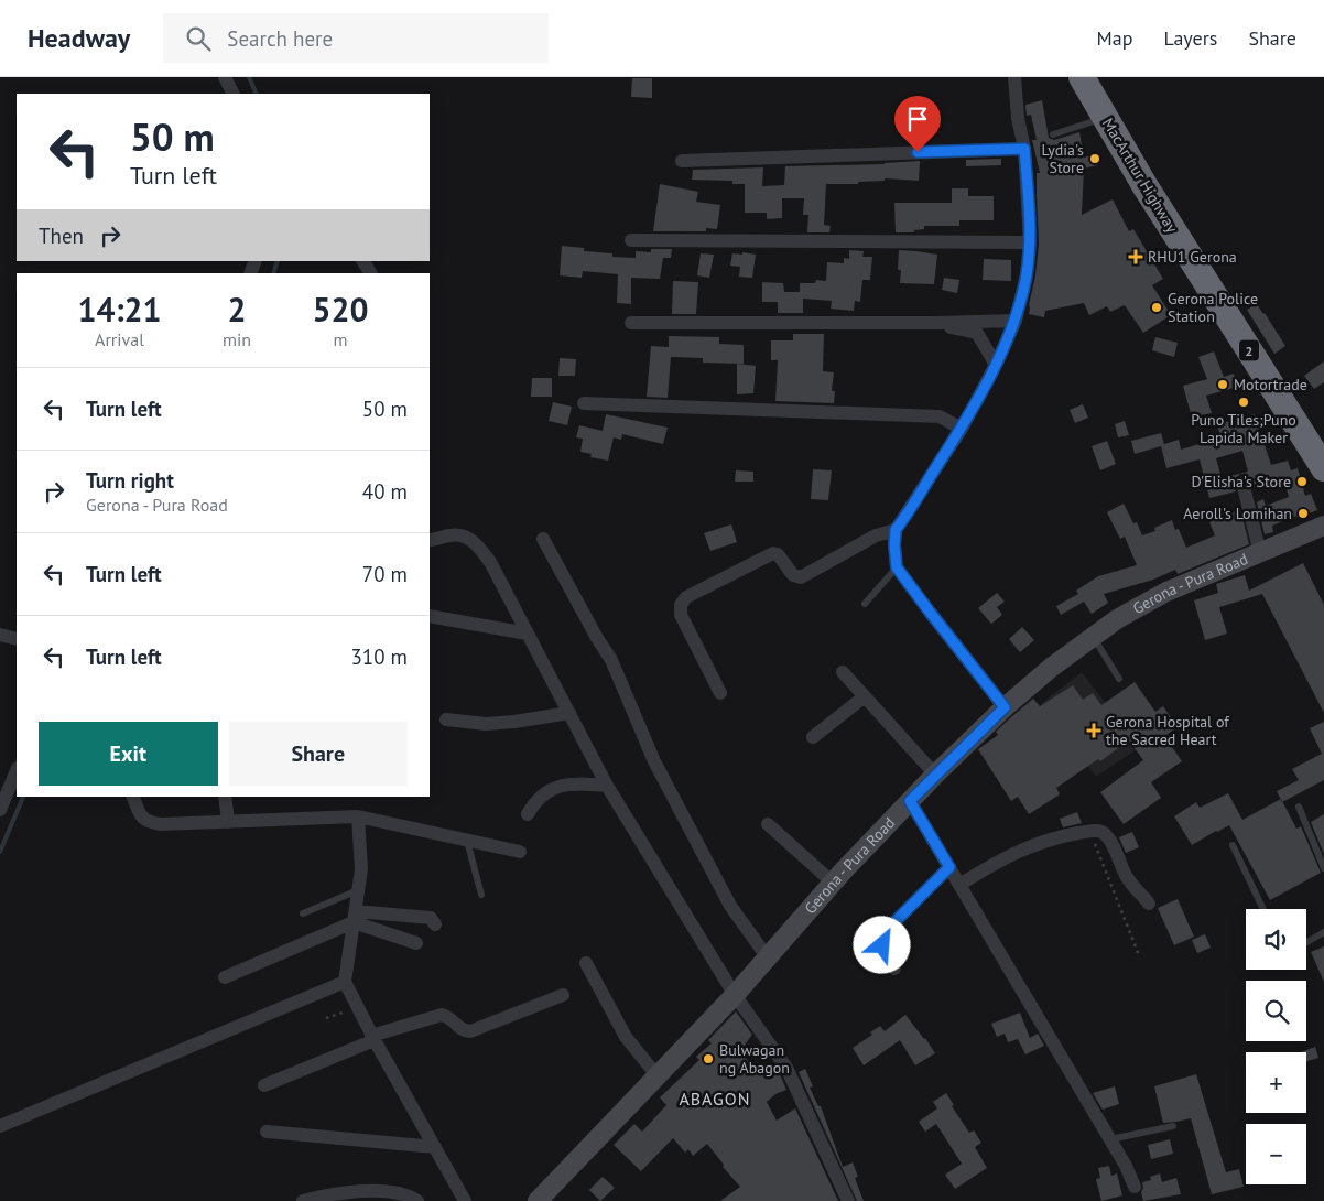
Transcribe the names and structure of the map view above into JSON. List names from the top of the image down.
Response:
{
  "streets": {
    "highway": ["MacArthur Highway", "2"],
    "main road": ["Gerona - Pura Road"]
  },
  "districts": ["ABAGON"],
  "places": {
    "other": [
      "Lydia's Store",
      "Gerona Police Station",
      "Motortrade",
      "Puno Tiles;Puno Lapida Maker",
      "D'Elisha's Store",
      "Aeroll's Lomihan",
      "Bulwagan ng Abagon"
    ],
    "health": ["RHU1 Gerona", "Gerona Hospital of the Sacred Heart"]
  },
  "page": {
    "header": "Headway",
    "search": "Search here",
    "nav": ["Map", "Layers", "Share"],
    "turn": ["50 m", "Turn left"],
    "then": "Then",
    "eta": [
      "14:21",
      "Arrival",
      "2",
      "min",
      "520",
      "m"
    ],
    "list": [
      {
        "name": "Turn left",
        "value": "50 m"
      },
      {
        "name": "Turn right",
        "note": "Gerona - Pura Road",
        "value": "40 m"
      },
      {
        "name": "Turn left",
        "value": "70 m"
      },
      {
        "name": "Turn left",
        "value": "310 m"
      }
    ],
    "buttons": ["Exit", "Share"],
    "map_buttons": ["+", "−"]
  }
}
